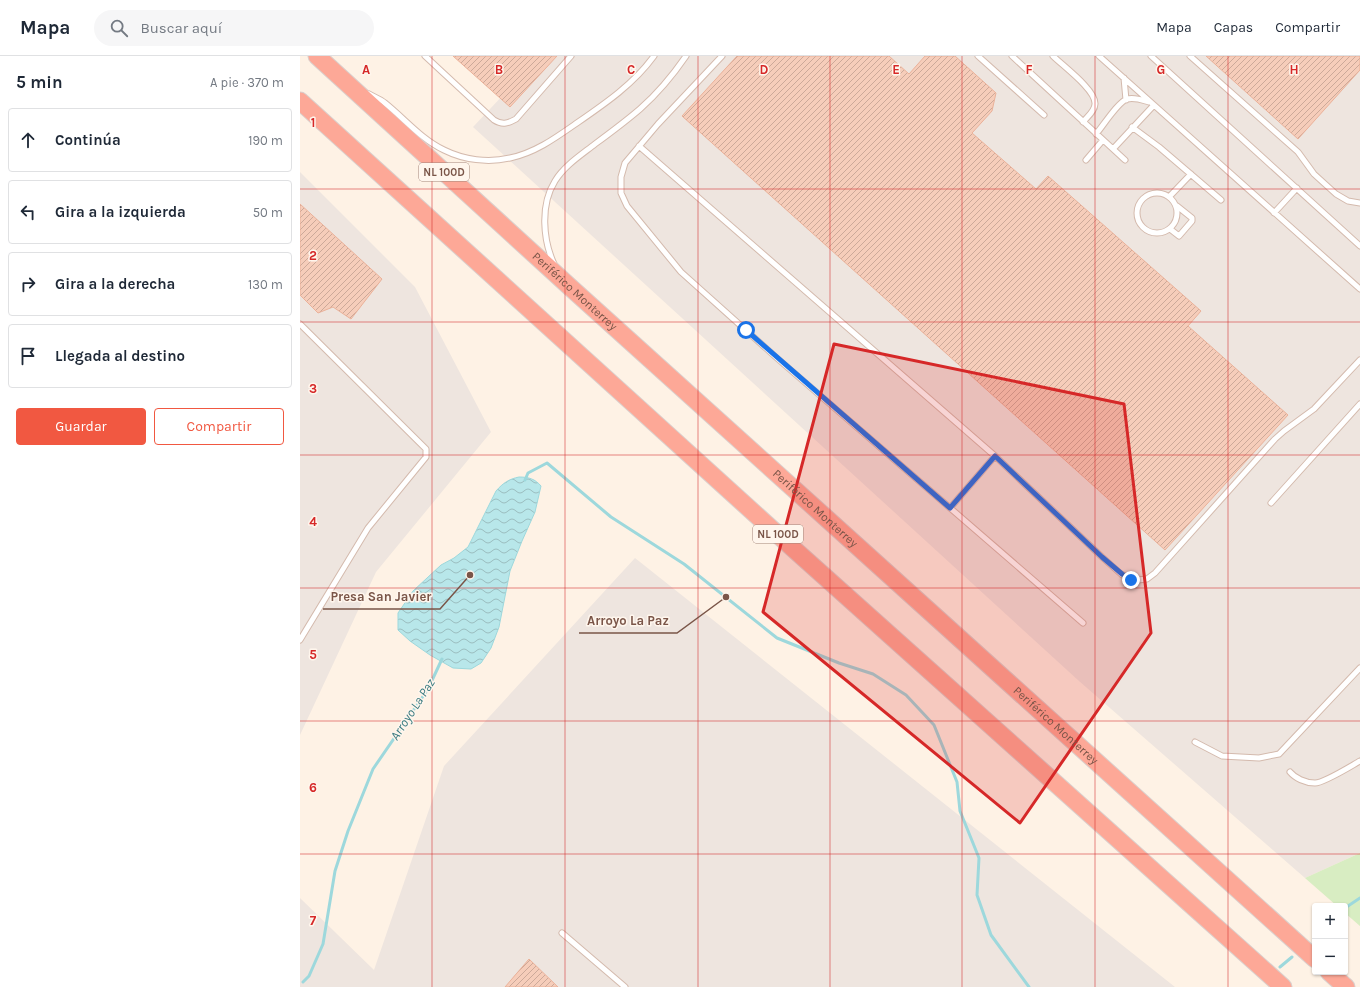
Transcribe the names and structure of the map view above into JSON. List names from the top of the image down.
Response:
{
  "streets": {
    "highway": ["NL 100D", "Periférico Monterrey"]
  },
  "water": ["Arroyo La Paz"],
  "places": ["Presa San Javier", "Arroyo La Paz"],
  "page": {
    "header": "Mapa",
    "search": "Buscar aquí",
    "nav": ["Mapa", "Capas", "Compartir"],
    "heading": ["5 min", "A pie · 370 m"],
    "list": [
      ["Continúa", "190 m"],
      ["Gira a la izquierda", "50 m"],
      ["Gira a la derecha", "130 m"],
      "Llegada al destino"
    ],
    "buttons": ["Guardar", "Compartir"],
    "map_buttons": ["+", "−"]
  },
  "grid": {
    "columns": [
      "A",
      "B",
      "C",
      "D",
      "E",
      "F",
      "G",
      "H"
    ],
    "rows": [
      "1",
      "2",
      "3",
      "4",
      "5",
      "6",
      "7"
    ]
  }
}
